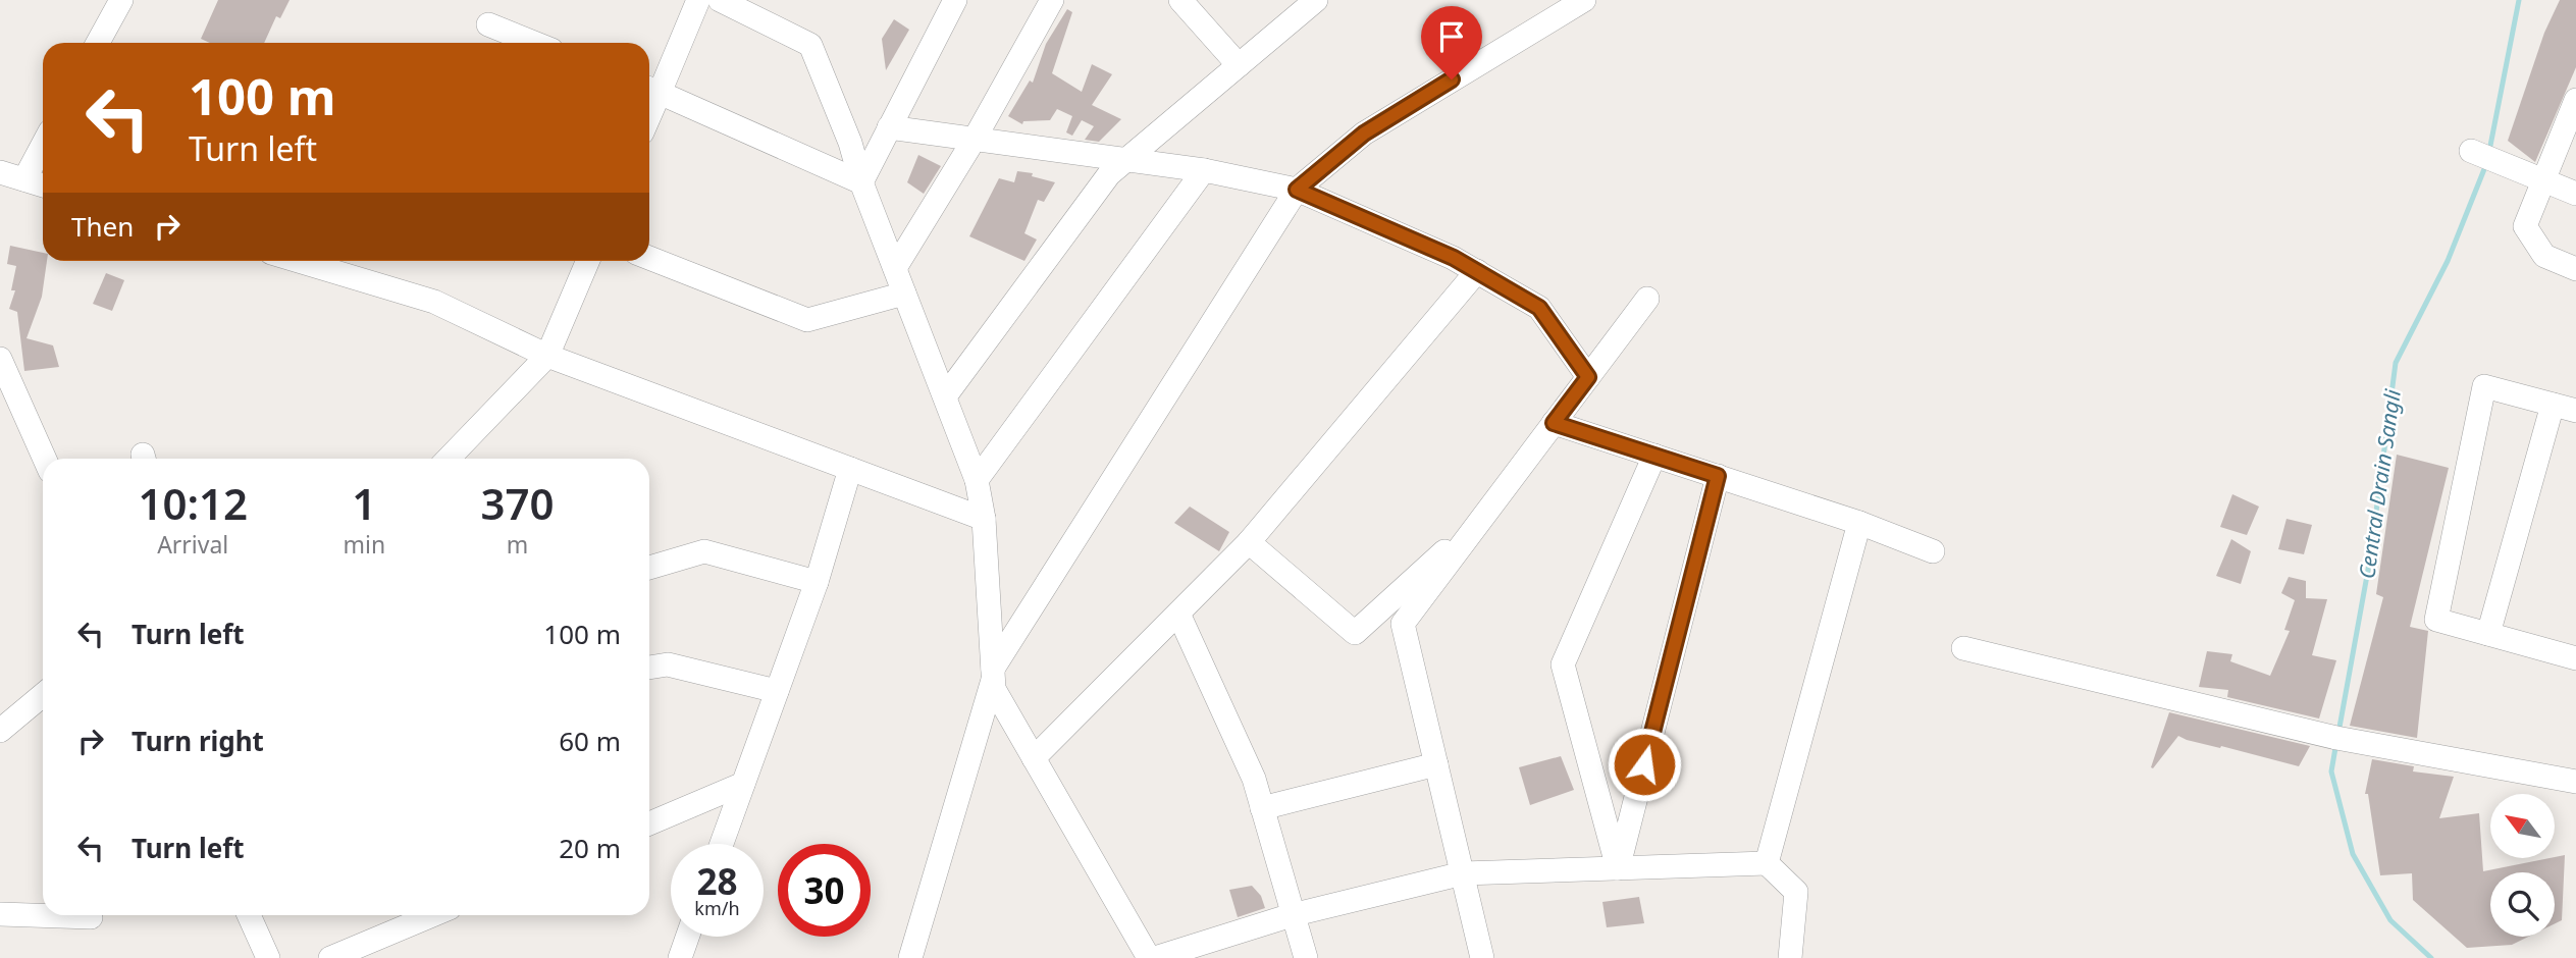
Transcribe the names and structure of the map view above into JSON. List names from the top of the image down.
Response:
{
  "water": ["Central Drain Sangli"],
  "north": "top left",
  "page": {
    "turn": ["100 m", "Turn left"],
    "then": "Then",
    "eta": [
      "10:12",
      "Arrival",
      "1",
      "min",
      "370",
      "m"
    ],
    "list": [
      {
        "name": "Turn left",
        "value": "100 m"
      },
      {
        "name": "Turn right",
        "value": "60 m"
      },
      {
        "name": "Turn left",
        "value": "20 m"
      }
    ],
    "speed": "28 km/h",
    "limit": "30"
  }
}
